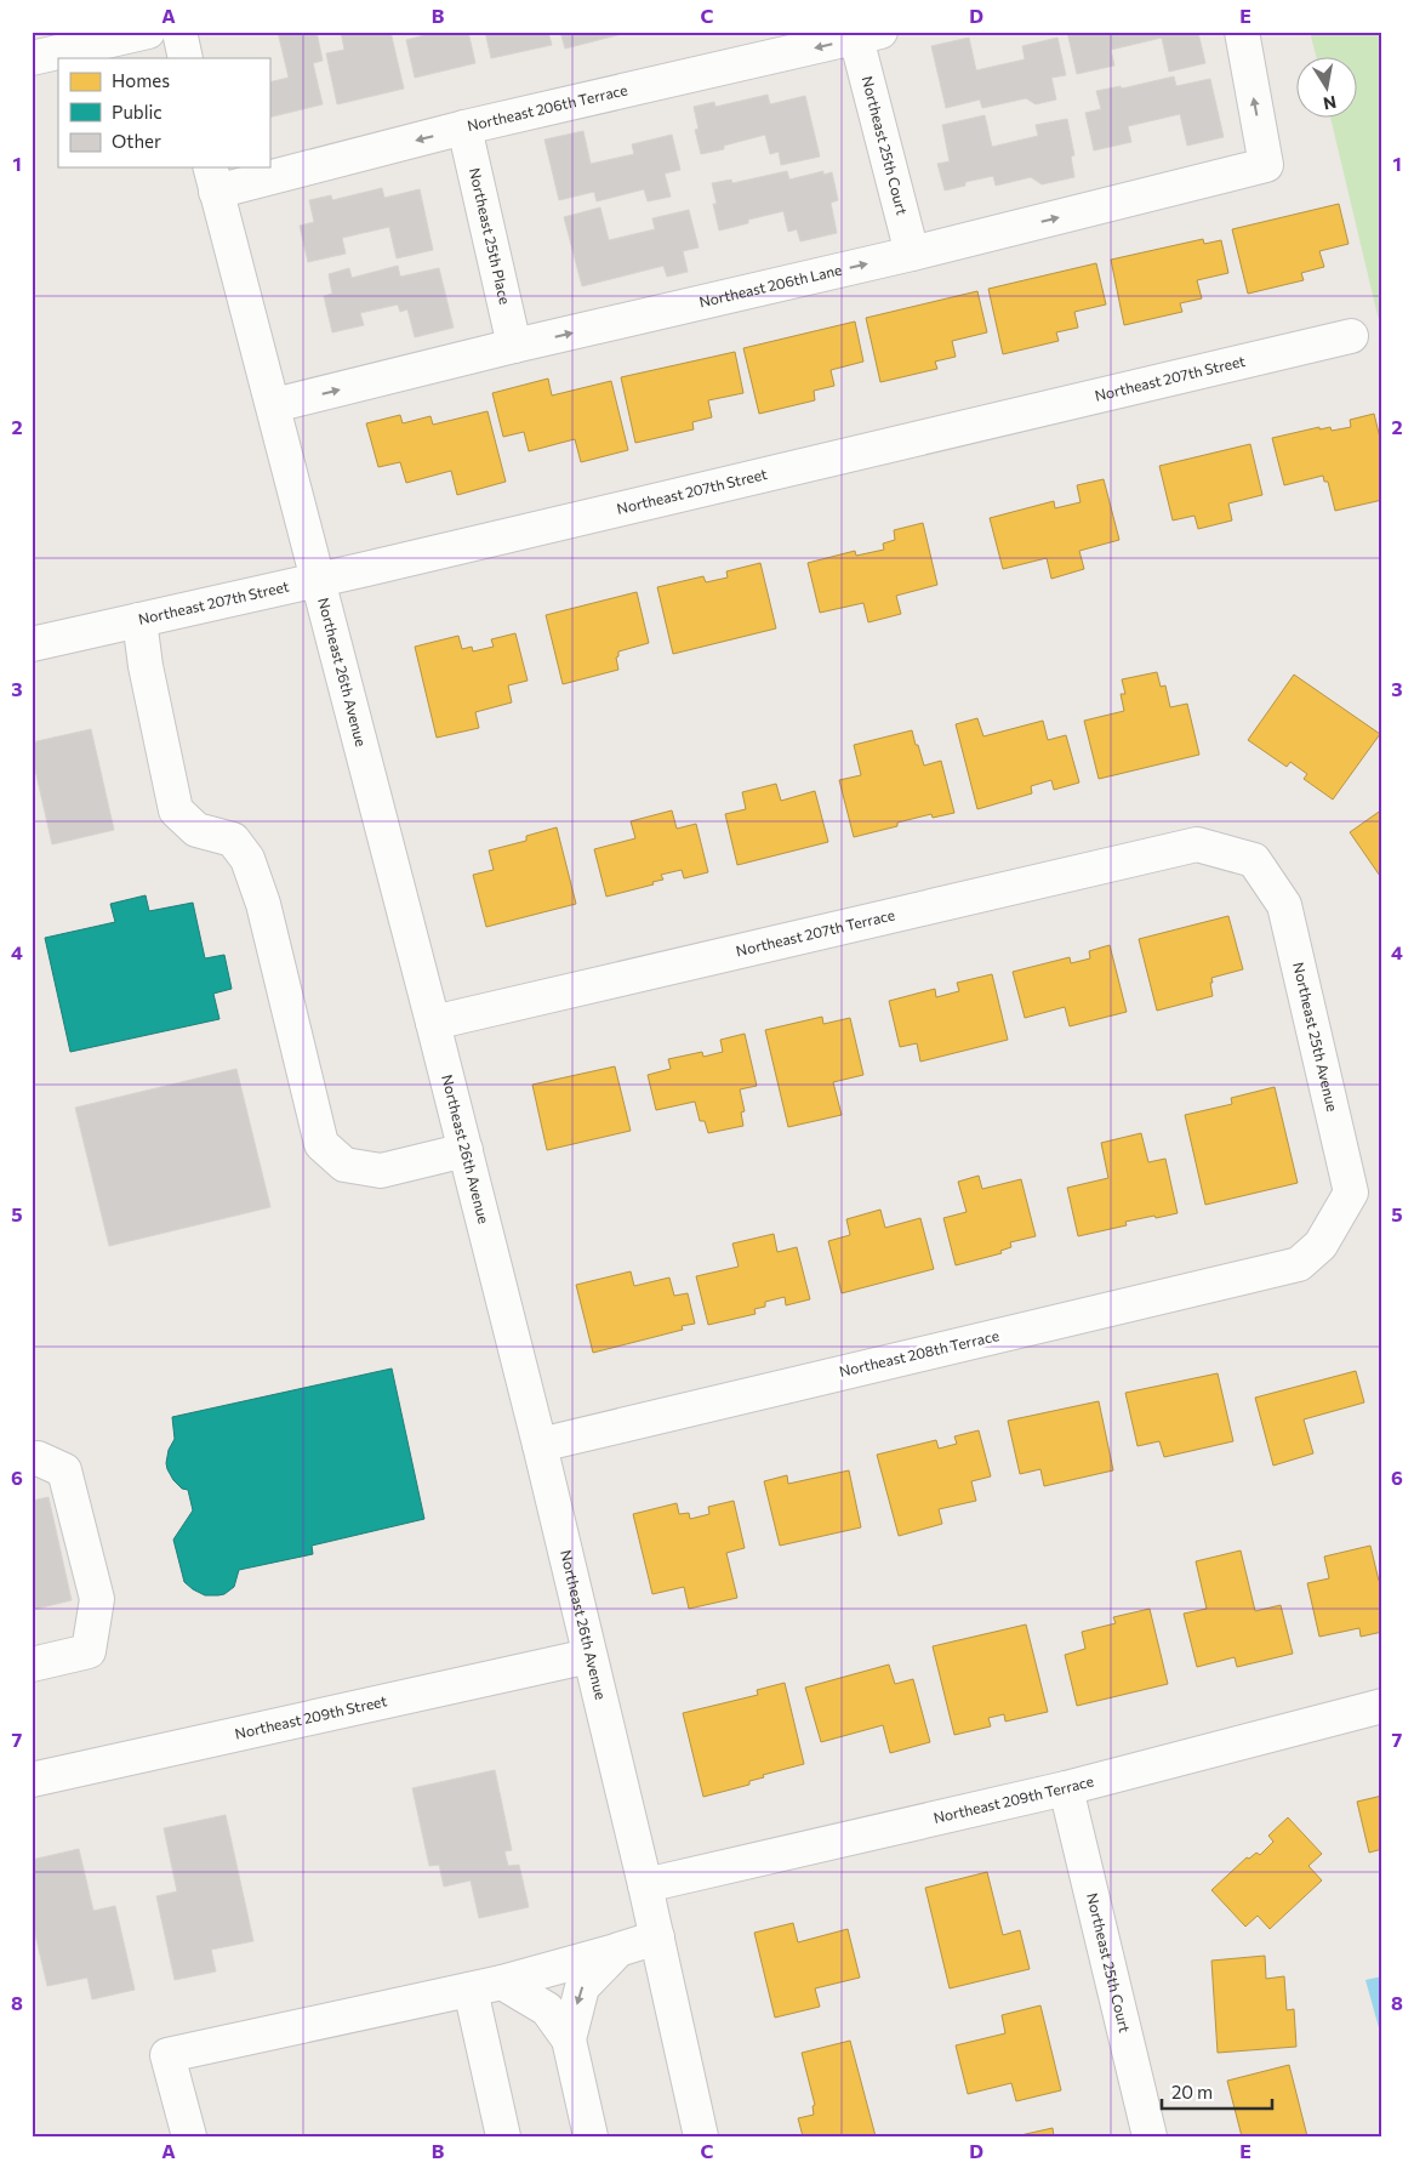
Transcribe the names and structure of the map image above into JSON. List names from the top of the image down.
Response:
{
  "streets": {
    "street": [
      "Northeast 206th Terrace",
      "Northeast 25th Court",
      "Northeast 25th Place",
      "Northeast 206th Lane",
      "Northeast 207th Street",
      "Northeast 26th Avenue",
      "Northeast 207th Terrace",
      "Northeast 25th Avenue",
      "Northeast 208th Terrace",
      "Northeast 209th Street",
      "Northeast 209th Terrace"
    ]
  },
  "crossings": [
    ["Northeast 206th Terrace", "Northeast 25th Court"],
    ["Northeast 206th Terrace", "Northeast 25th Place"],
    ["Northeast 206th Terrace", "Northeast 26th Avenue"],
    ["Northeast 25th Court", "Northeast 206th Lane"],
    ["Northeast 25th Court", "Northeast 209th Terrace"],
    ["Northeast 25th Place", "Northeast 206th Lane"],
    ["Northeast 206th Lane", "Northeast 26th Avenue"],
    ["Northeast 207th Street", "Northeast 26th Avenue"],
    ["Northeast 26th Avenue", "Northeast 207th Terrace"],
    ["Northeast 26th Avenue", "Northeast 208th Terrace"],
    ["Northeast 26th Avenue", "Northeast 209th Street"],
    ["Northeast 26th Avenue", "Northeast 209th Terrace"],
    ["Northeast 207th Terrace", "Northeast 25th Avenue"],
    ["Northeast 25th Avenue", "Northeast 208th Terrace"]
  ],
  "one_way": ["Northeast 206th Terrace", "Northeast 206th Lane"],
  "legend": ["Homes", "Public", "Other"],
  "scale_bar": "20 m",
  "north": "bottom",
  "grid": {
    "columns": [
      "A",
      "B",
      "C",
      "D",
      "E"
    ],
    "rows": [
      "1",
      "2",
      "3",
      "4",
      "5",
      "6",
      "7",
      "8"
    ]
  }
}
